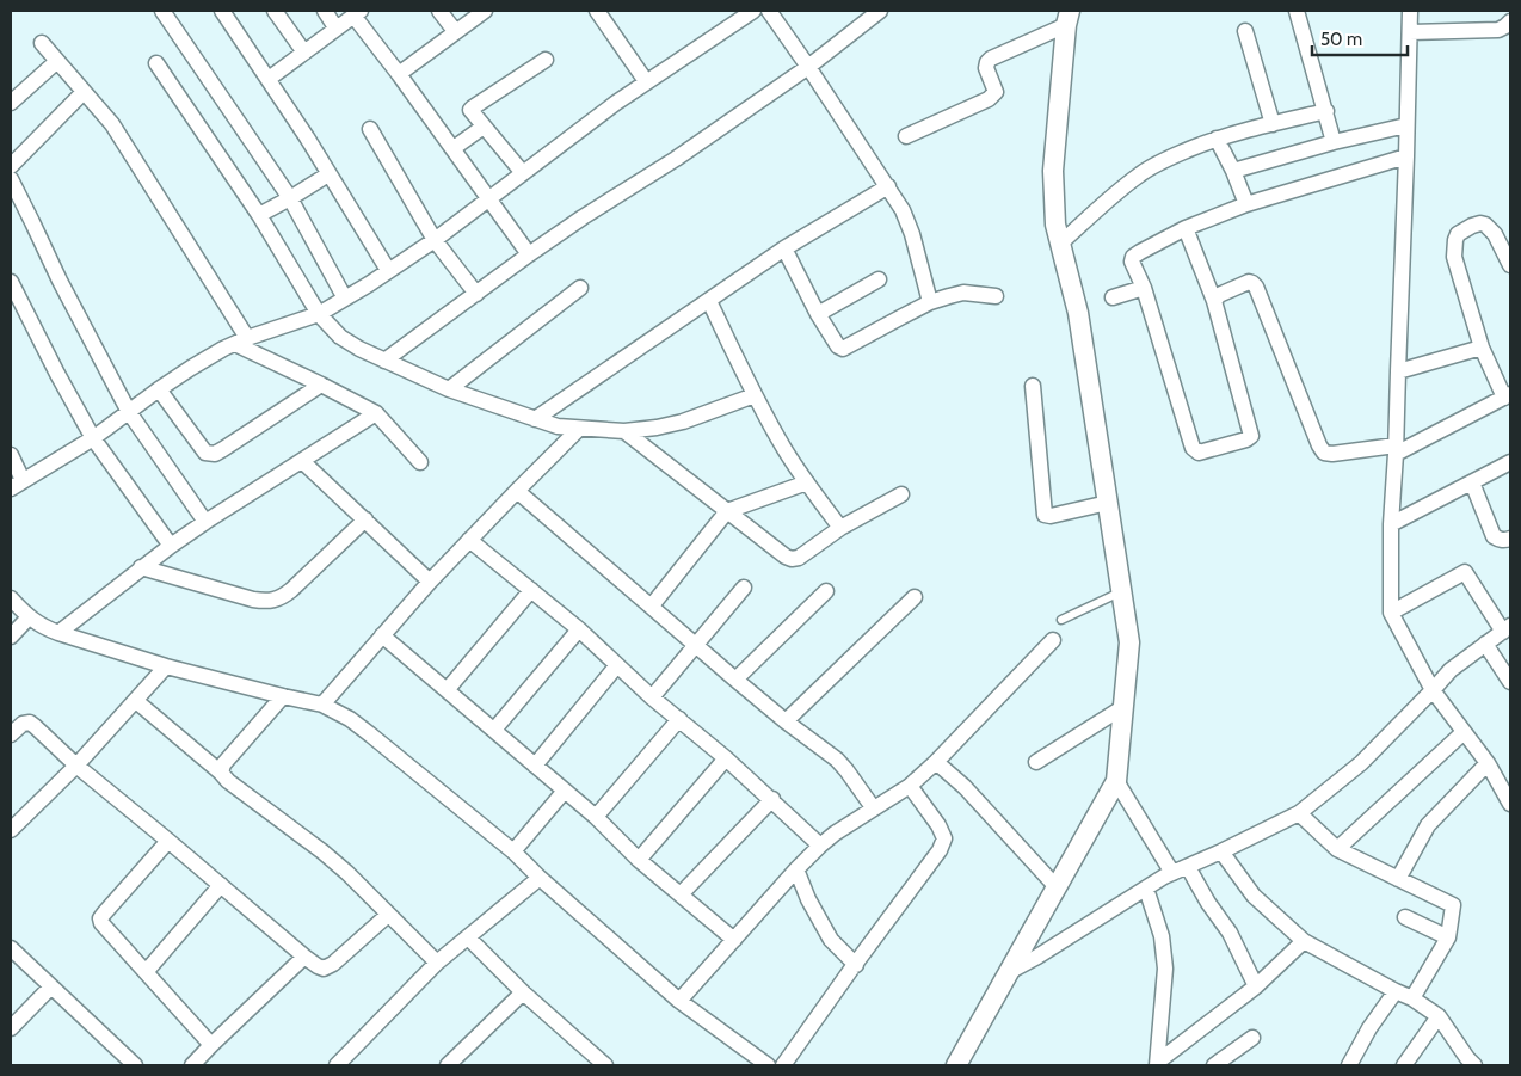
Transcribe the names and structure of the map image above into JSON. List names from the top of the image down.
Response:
{
  "scale_bar": "50 m"
}
